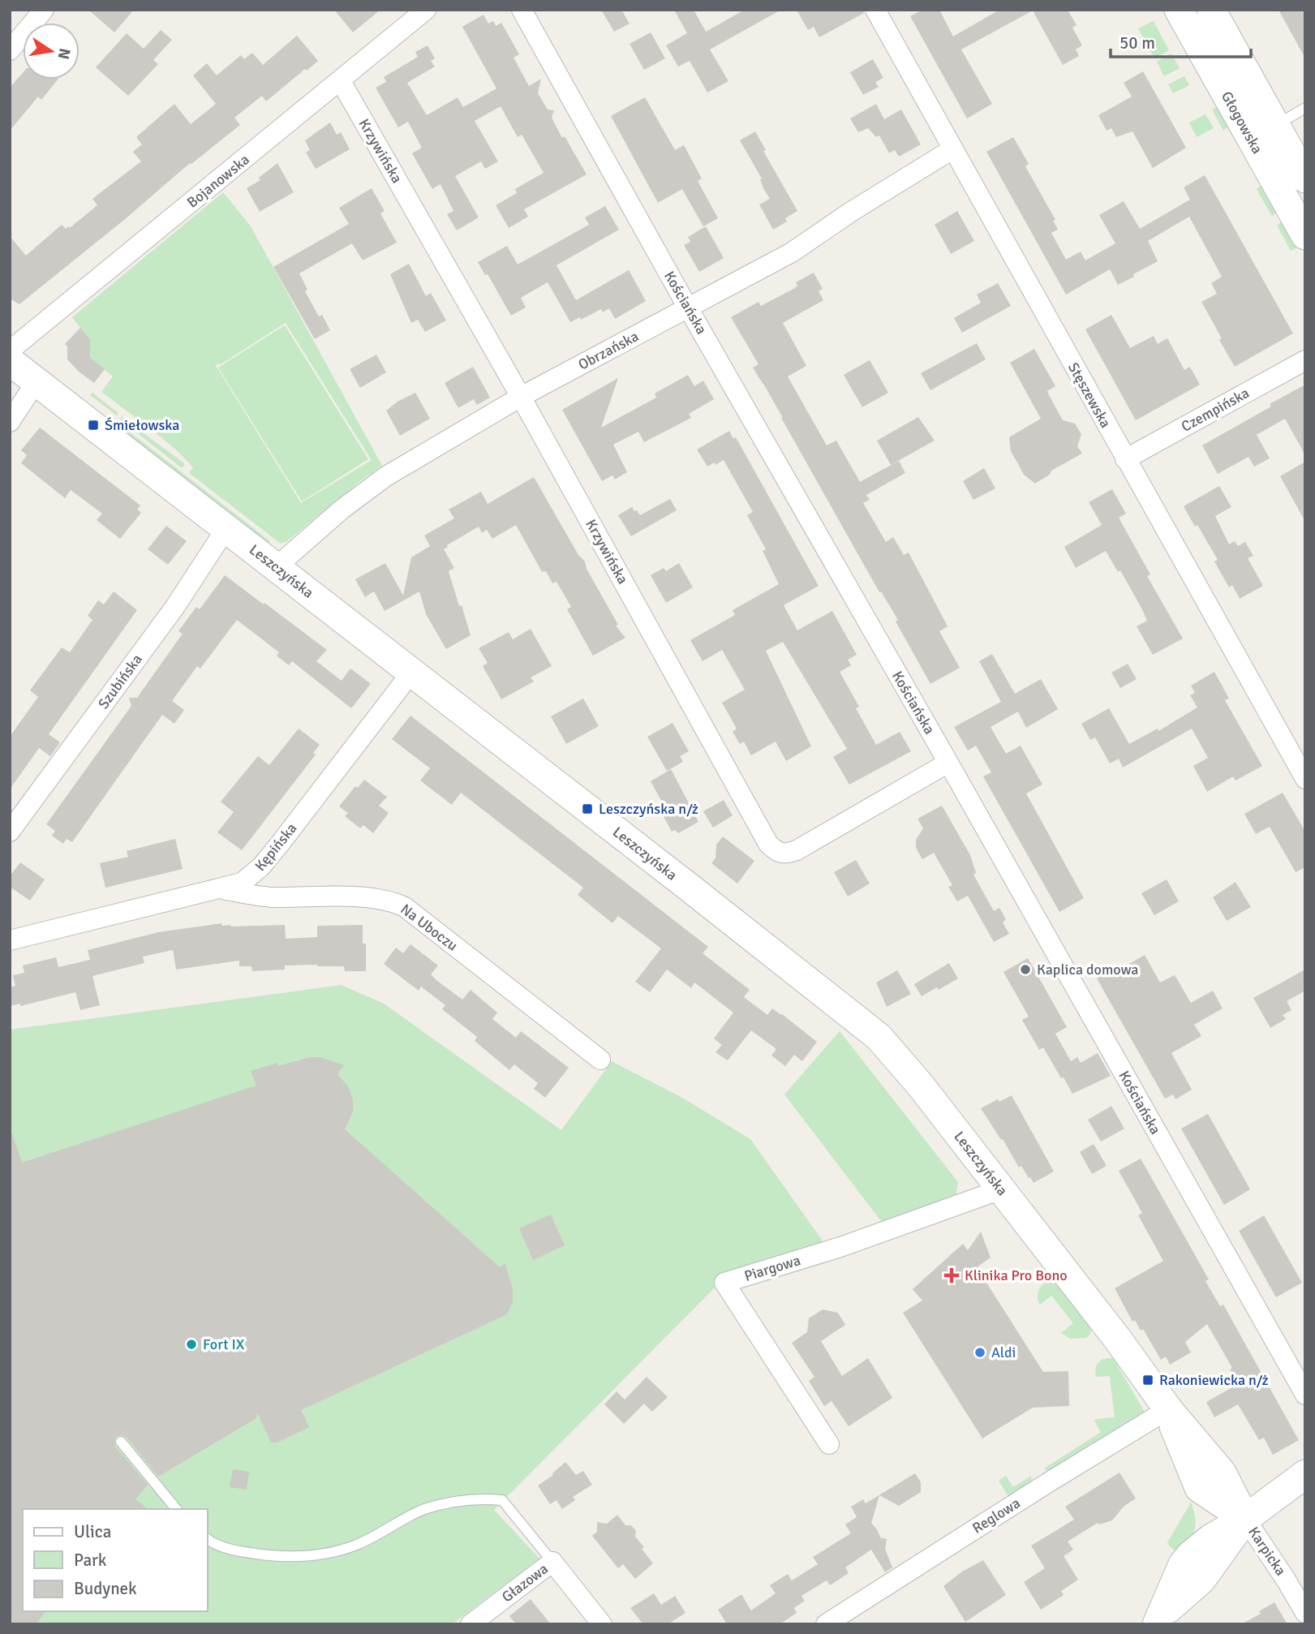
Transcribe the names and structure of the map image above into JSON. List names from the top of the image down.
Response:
{
  "streets": {
    "street": [
      "Głogowska",
      "Krzywińska",
      "Bojanowska",
      "Kościańska",
      "Obrzańska",
      "Stęszewska",
      "Czempińska",
      "Leszczyńska",
      "Szubińska",
      "Kępińska",
      "Na Uboczu",
      "Piargowa",
      "Reglowa",
      "Karpicka",
      "Głazowa"
    ]
  },
  "crossings": [
    ["Krzywińska", "Bojanowska"],
    ["Krzywińska", "Kościańska"],
    ["Krzywińska", "Obrzańska"],
    ["Kościańska", "Obrzańska"],
    ["Obrzańska", "Stęszewska"],
    ["Obrzańska", "Leszczyńska"],
    ["Stęszewska", "Czempińska"],
    ["Leszczyńska", "Szubińska"],
    ["Leszczyńska", "Kępińska"],
    ["Leszczyńska", "Piargowa"],
    ["Leszczyńska", "Reglowa"],
    ["Leszczyńska", "Karpicka"],
    ["Kępińska", "Na Uboczu"]
  ],
  "places": {
    "transit": ["Śmiełowska", "Leszczyńska n/ż", "Rakoniewicka n/ż"],
    "other": ["Kaplica domowa", "Fort IX", "Aldi"],
    "health": ["Klinika Pro Bono"]
  },
  "legend": ["Ulica", "Park", "Budynek"],
  "scale_bar": "50 m",
  "north": "right"
}
